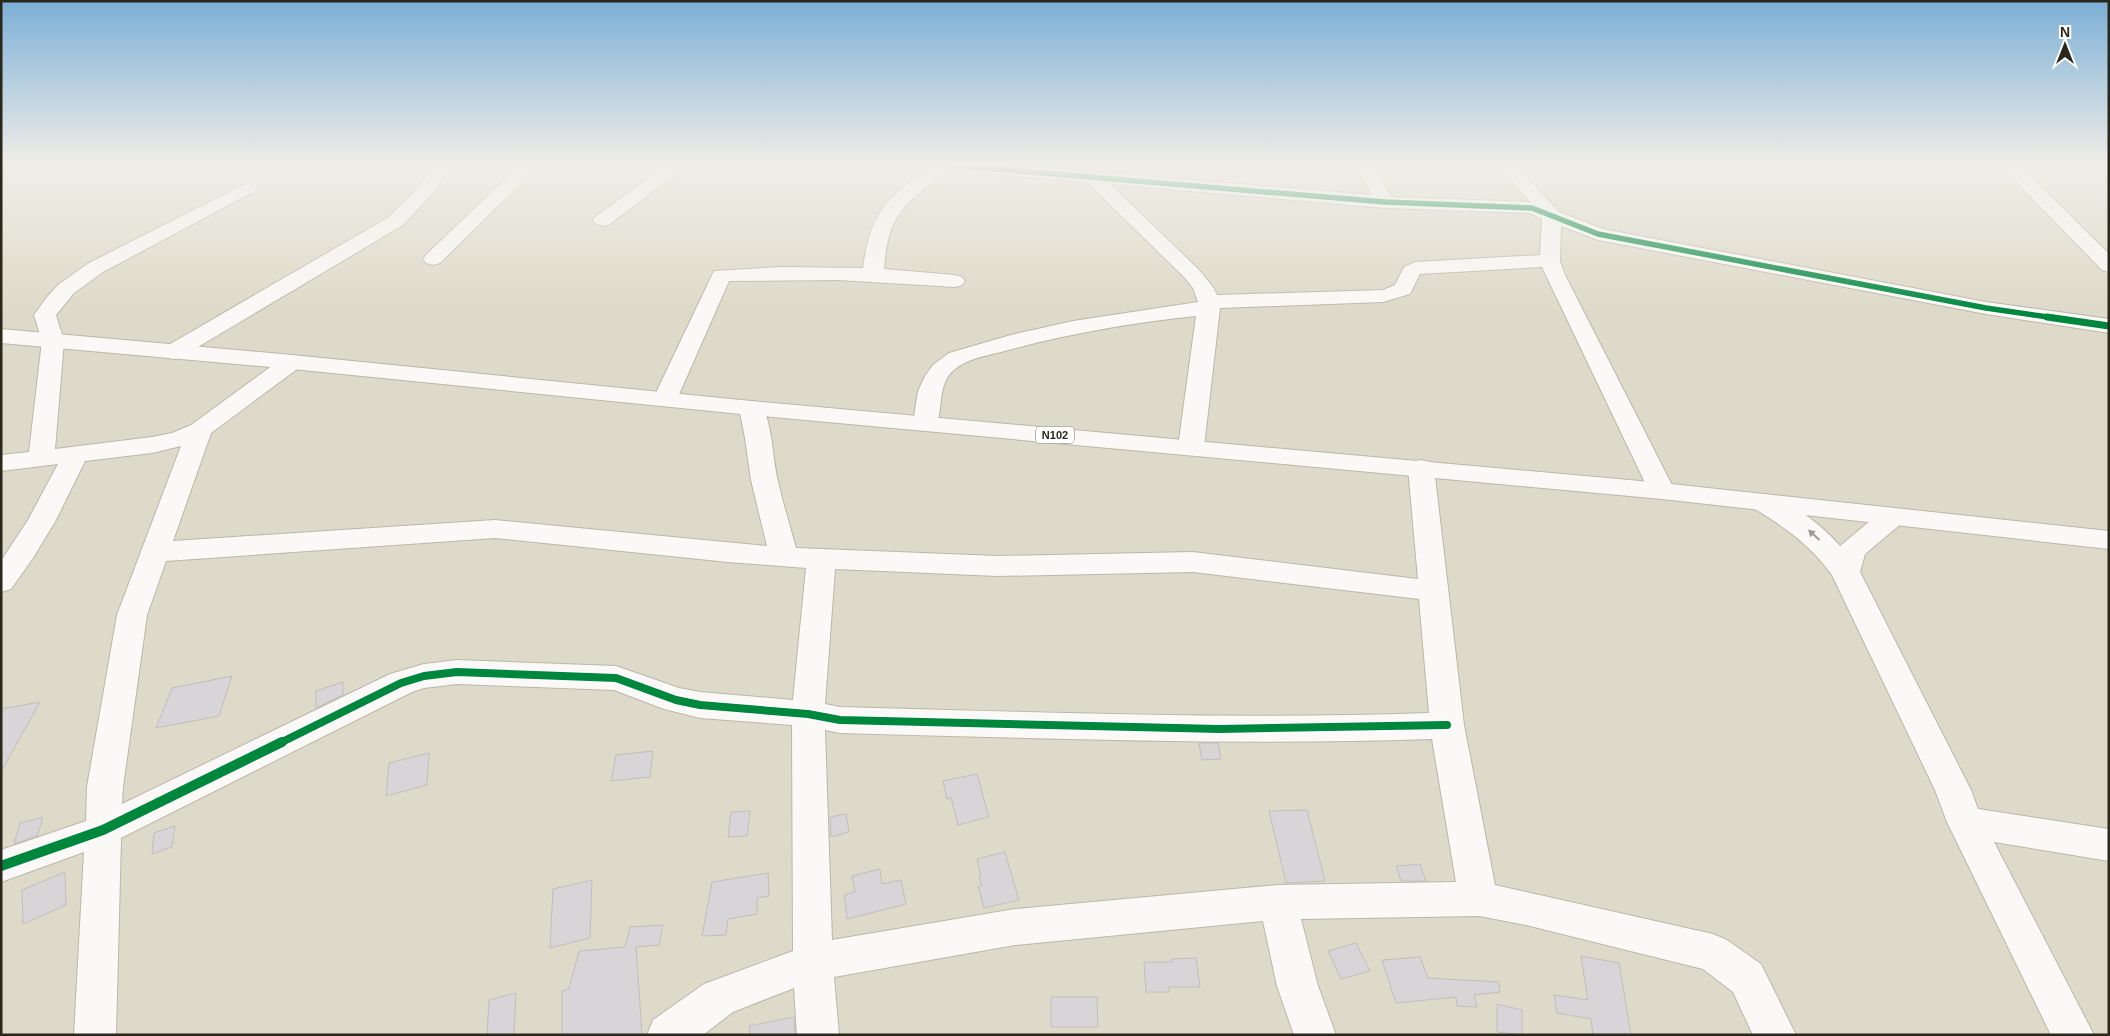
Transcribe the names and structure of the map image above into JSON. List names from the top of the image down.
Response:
{
  "streets": {
    "street": ["N102"]
  },
  "north": "top"
}
